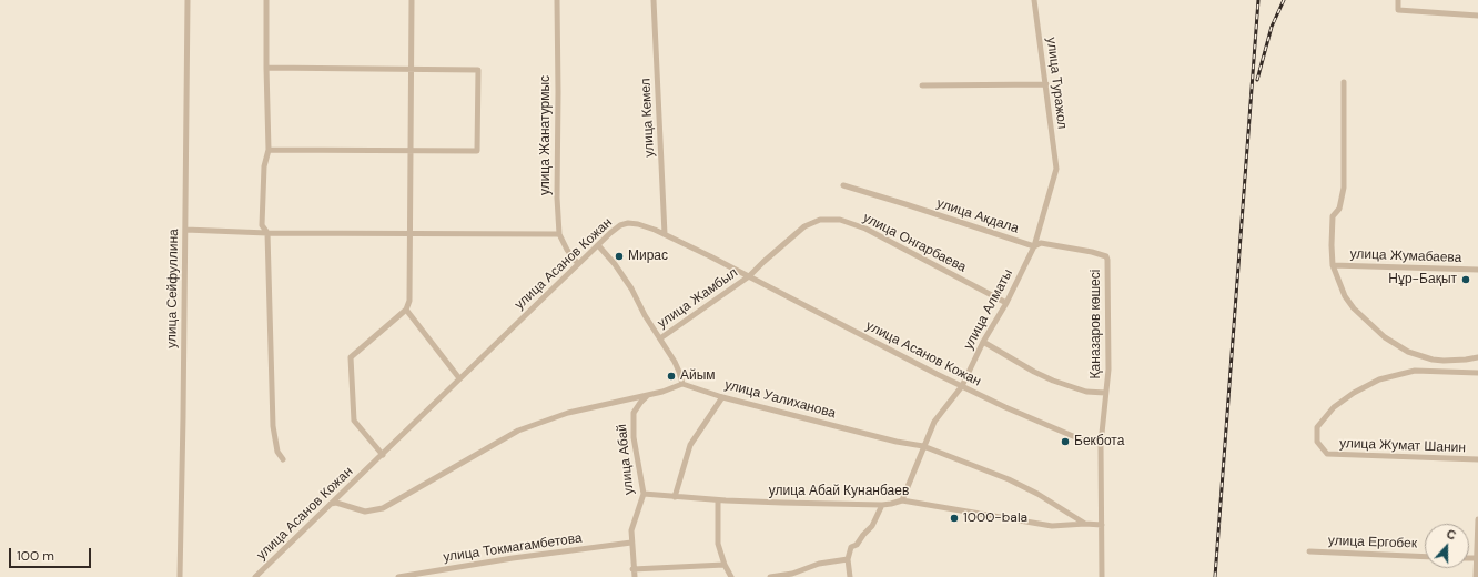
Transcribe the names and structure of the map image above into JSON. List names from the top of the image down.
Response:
{
  "streets": {
    "street": [
      "улица Туражол",
      "улица Кемел",
      "улица Жанатурмыс",
      "улица Акдала",
      "улица Онгарбаева",
      "улица Жумабаева",
      "улица Асанов Кожан",
      "улица Сейфуллина",
      "улица Жамбыл",
      "улица Алматы",
      "Қаназаров көшесі",
      "улица Уалиханова",
      "улица Жумат Шанин",
      "улица Абай",
      "улица Абай Кунанбаев",
      "улица Ергобек",
      "улица Токмагамбетова"
    ]
  },
  "crossings": [
    ["улица Туражол", "улица Алматы"],
    ["улица Кемел", "улица Асанов Кожан"],
    ["улица Жанатурмыс", "улица Асанов Кожан"],
    ["улица Акдала", "улица Алматы"],
    ["улица Акдала", "Қаназаров көшесі"],
    ["улица Онгарбаева", "улица Асанов Кожан"],
    ["улица Онгарбаева", "улица Жамбыл"],
    ["улица Онгарбаева", "улица Алматы"],
    ["улица Асанов Кожан", "улица Жамбыл"],
    ["улица Асанов Кожан", "улица Алматы"],
    ["улица Асанов Кожан", "Қаназаров көшесі"],
    ["улица Жамбыл", "улица Уалиханова"],
    ["улица Алматы", "улица Уалиханова"],
    ["улица Алматы", "улица Абай Кунанбаев"],
    ["Қаназаров көшесі", "улица Уалиханова"],
    ["улица Уалиханова", "улица Абай Кунанбаев"],
    ["улица Абай", "улица Абай Кунанбаев"],
    ["улица Абай", "улица Токмагамбетова"]
  ],
  "places": [
    "Мирас",
    "Нұр-Бақыт",
    "Айым",
    "Бекбота",
    "1000-bala"
  ],
  "scale_bar": "100 m",
  "north": "top"
}
